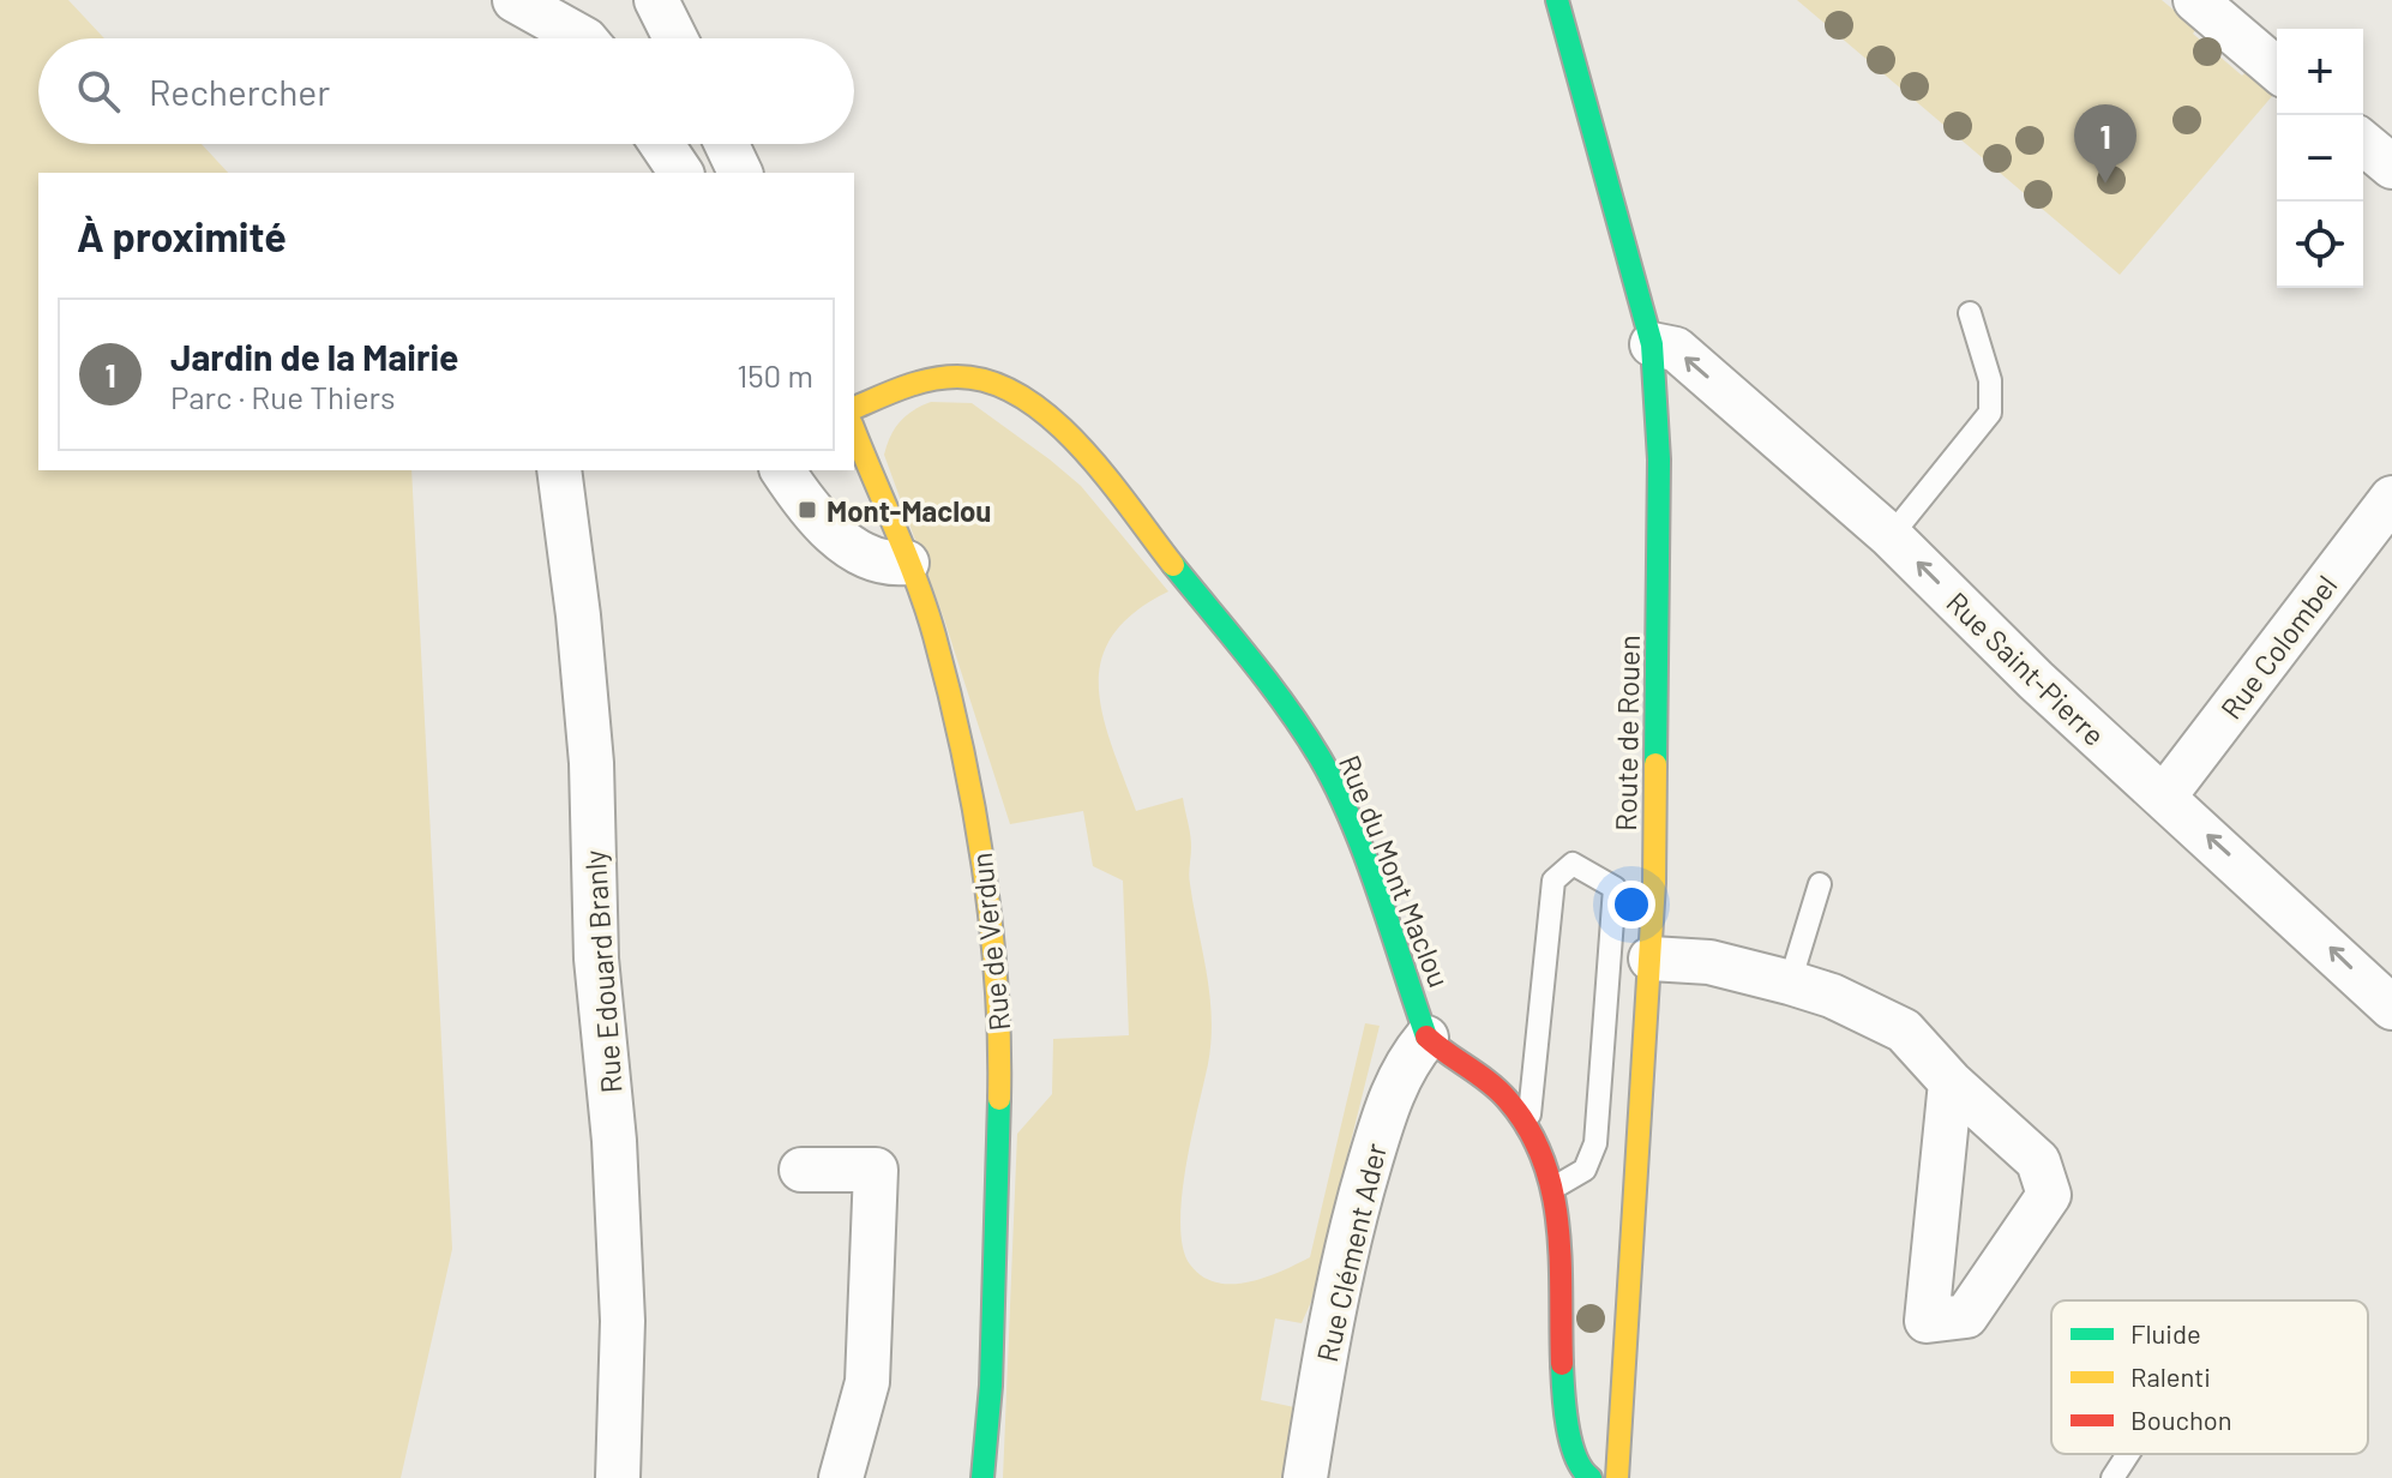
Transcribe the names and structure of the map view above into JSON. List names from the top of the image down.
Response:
{
  "streets": {
    "street": [
      "Rue Colombel",
      "Rue Saint-Pierre",
      "Route de Rouen",
      "Rue du Mont Maclou",
      "Rue de Verdun",
      "Rue Edouard Branly",
      "Rue Clément Ader"
    ]
  },
  "crossings": [
    ["Rue Colombel", "Rue Saint-Pierre"],
    ["Rue Saint-Pierre", "Route de Rouen"],
    ["Rue du Mont Maclou", "Rue Clément Ader"]
  ],
  "one_way": ["Rue Saint-Pierre"],
  "places": {
    "transit": ["Mont-Maclou"]
  },
  "legend": ["Fluide", "Ralenti", "Bouchon"],
  "page": {
    "map_buttons": ["+", "−"],
    "search": "Rechercher",
    "pins": "1",
    "heading": "À proximité",
    "list": [
      {
        "mark": "1",
        "name": "Jardin de la Mairie",
        "note": "Parc · Rue Thiers",
        "value": "150 m"
      }
    ]
  }
}
